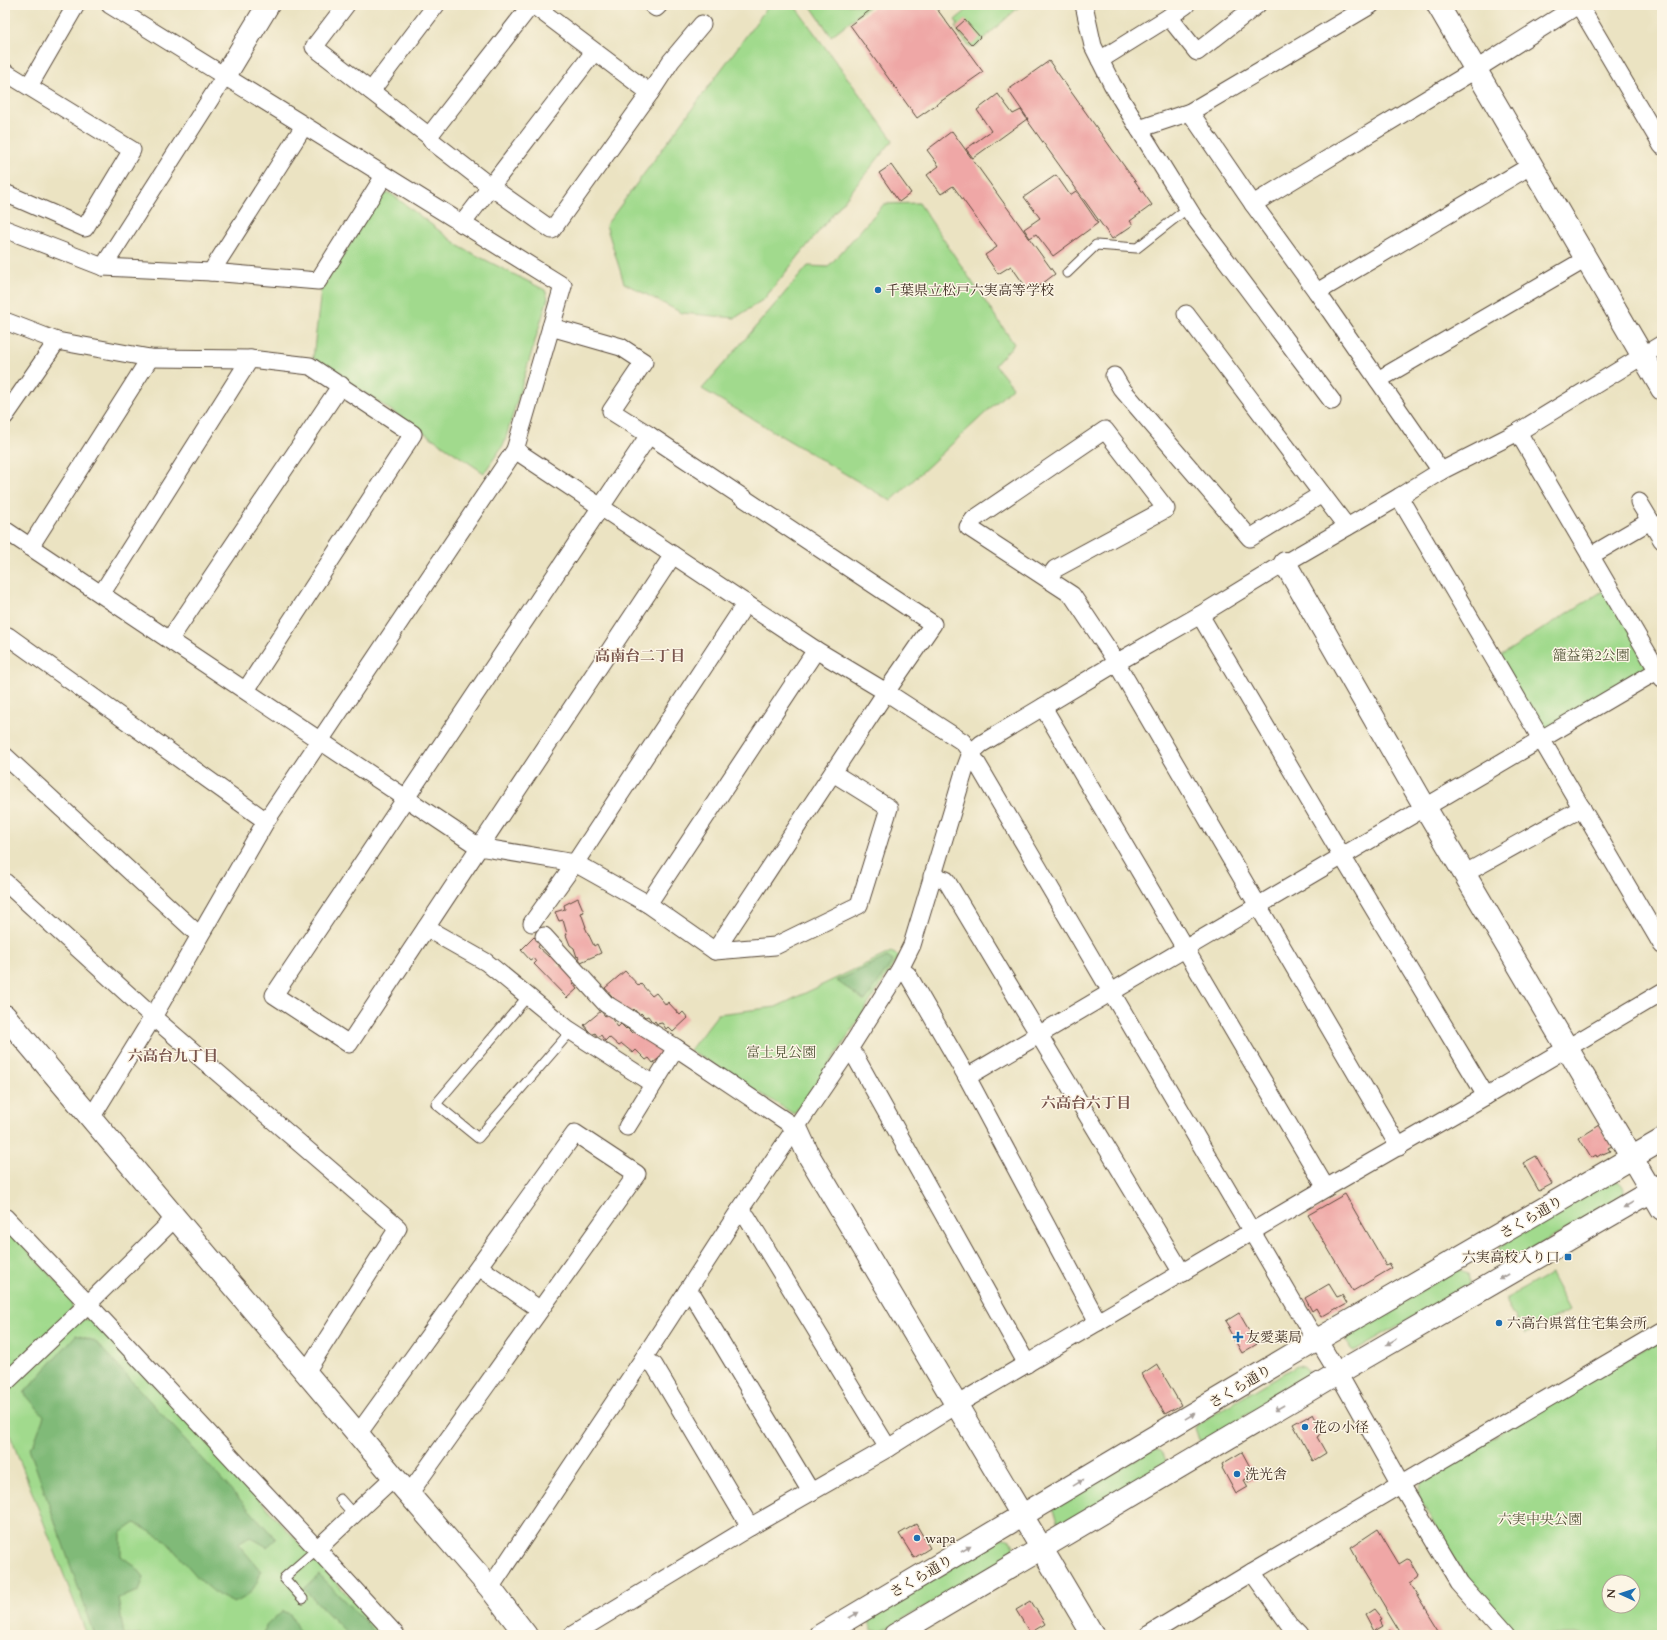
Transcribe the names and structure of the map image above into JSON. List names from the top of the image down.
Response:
{
  "streets": {
    "street": ["さくら通り"]
  },
  "districts": ["高南台二丁目", "六高台九丁目", "六高台六丁目"],
  "parks": ["籠益第2公園", "富士見公園", "六実中央公園"],
  "places": {
    "other": [
      "千葉県立松戸六実高等学校",
      "六高台県営住宅集会所",
      "花の小径",
      "洗光舎",
      "wapa"
    ],
    "transit": ["六実高校入り口"],
    "health": ["友愛薬局"]
  },
  "north": "left"
}
